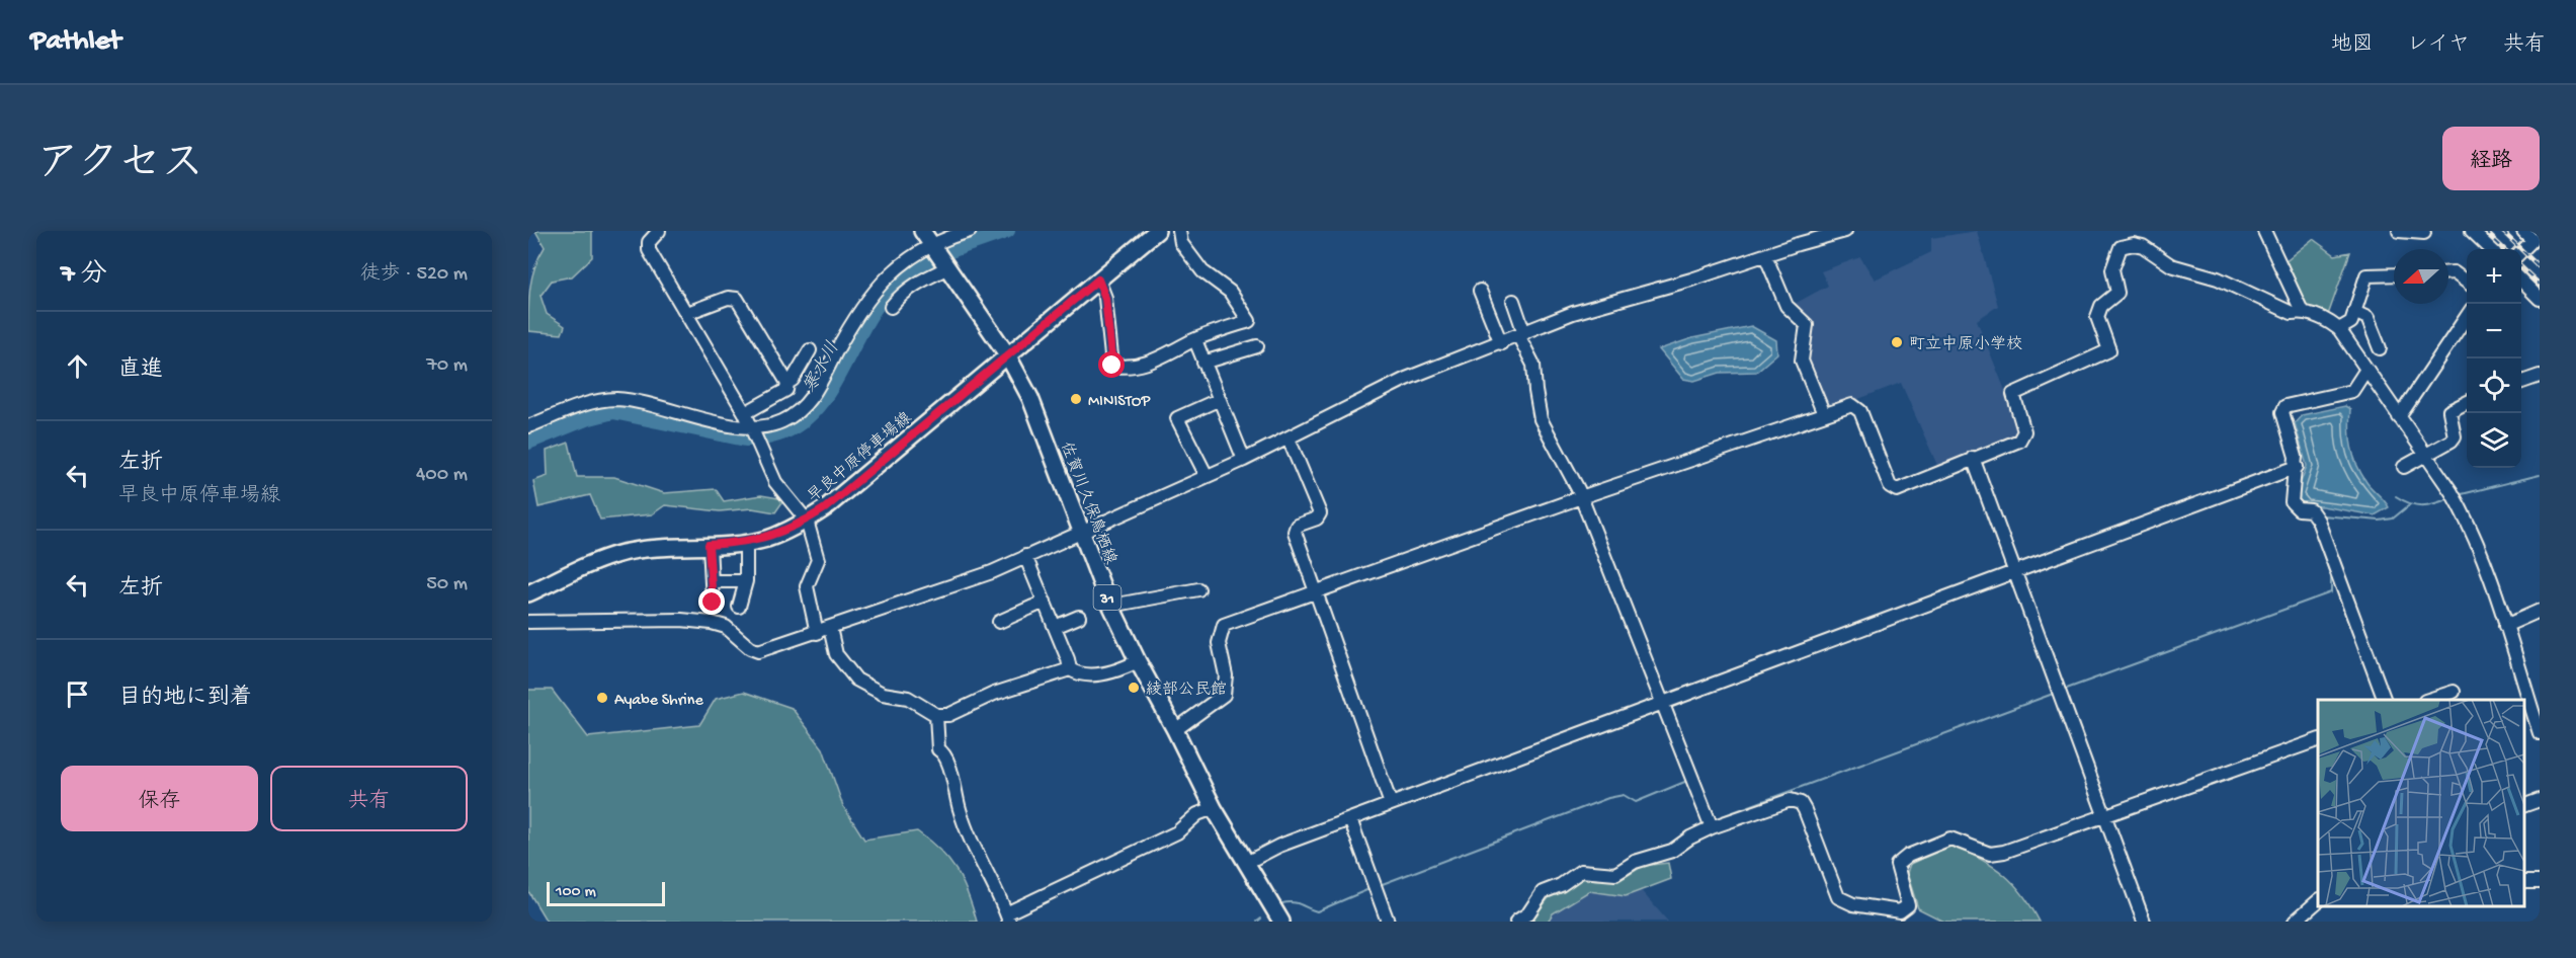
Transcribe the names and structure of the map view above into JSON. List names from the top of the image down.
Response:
{
  "streets": {
    "main road": ["早良中原停車場線", "佐賀川久保鳥栖線", "31"]
  },
  "crossings": [
    ["早良中原停車場線", "佐賀川久保鳥栖線"]
  ],
  "water": ["寒水川"],
  "places": [
    "町立中原小学校",
    "MINISTOP",
    "綾部公民館",
    "Ayabe Shrine"
  ],
  "scale_bar": "100 m",
  "north": "left",
  "page": {
    "header": "Pathlet",
    "nav": ["地図", "レイヤ", "共有"],
    "title": "アクセス",
    "buttons": [
      "経路",
      ["保存", "共有"]
    ],
    "heading": ["7 分", "徒歩 · 520 m"],
    "map_buttons": ["+", "−"],
    "list": [
      ["直進", "70 m"],
      ["左折", "早良中原停車場線", "400 m"],
      ["左折", "50 m"],
      "目的地に到着"
    ],
    "scale": "100 m"
  }
}
